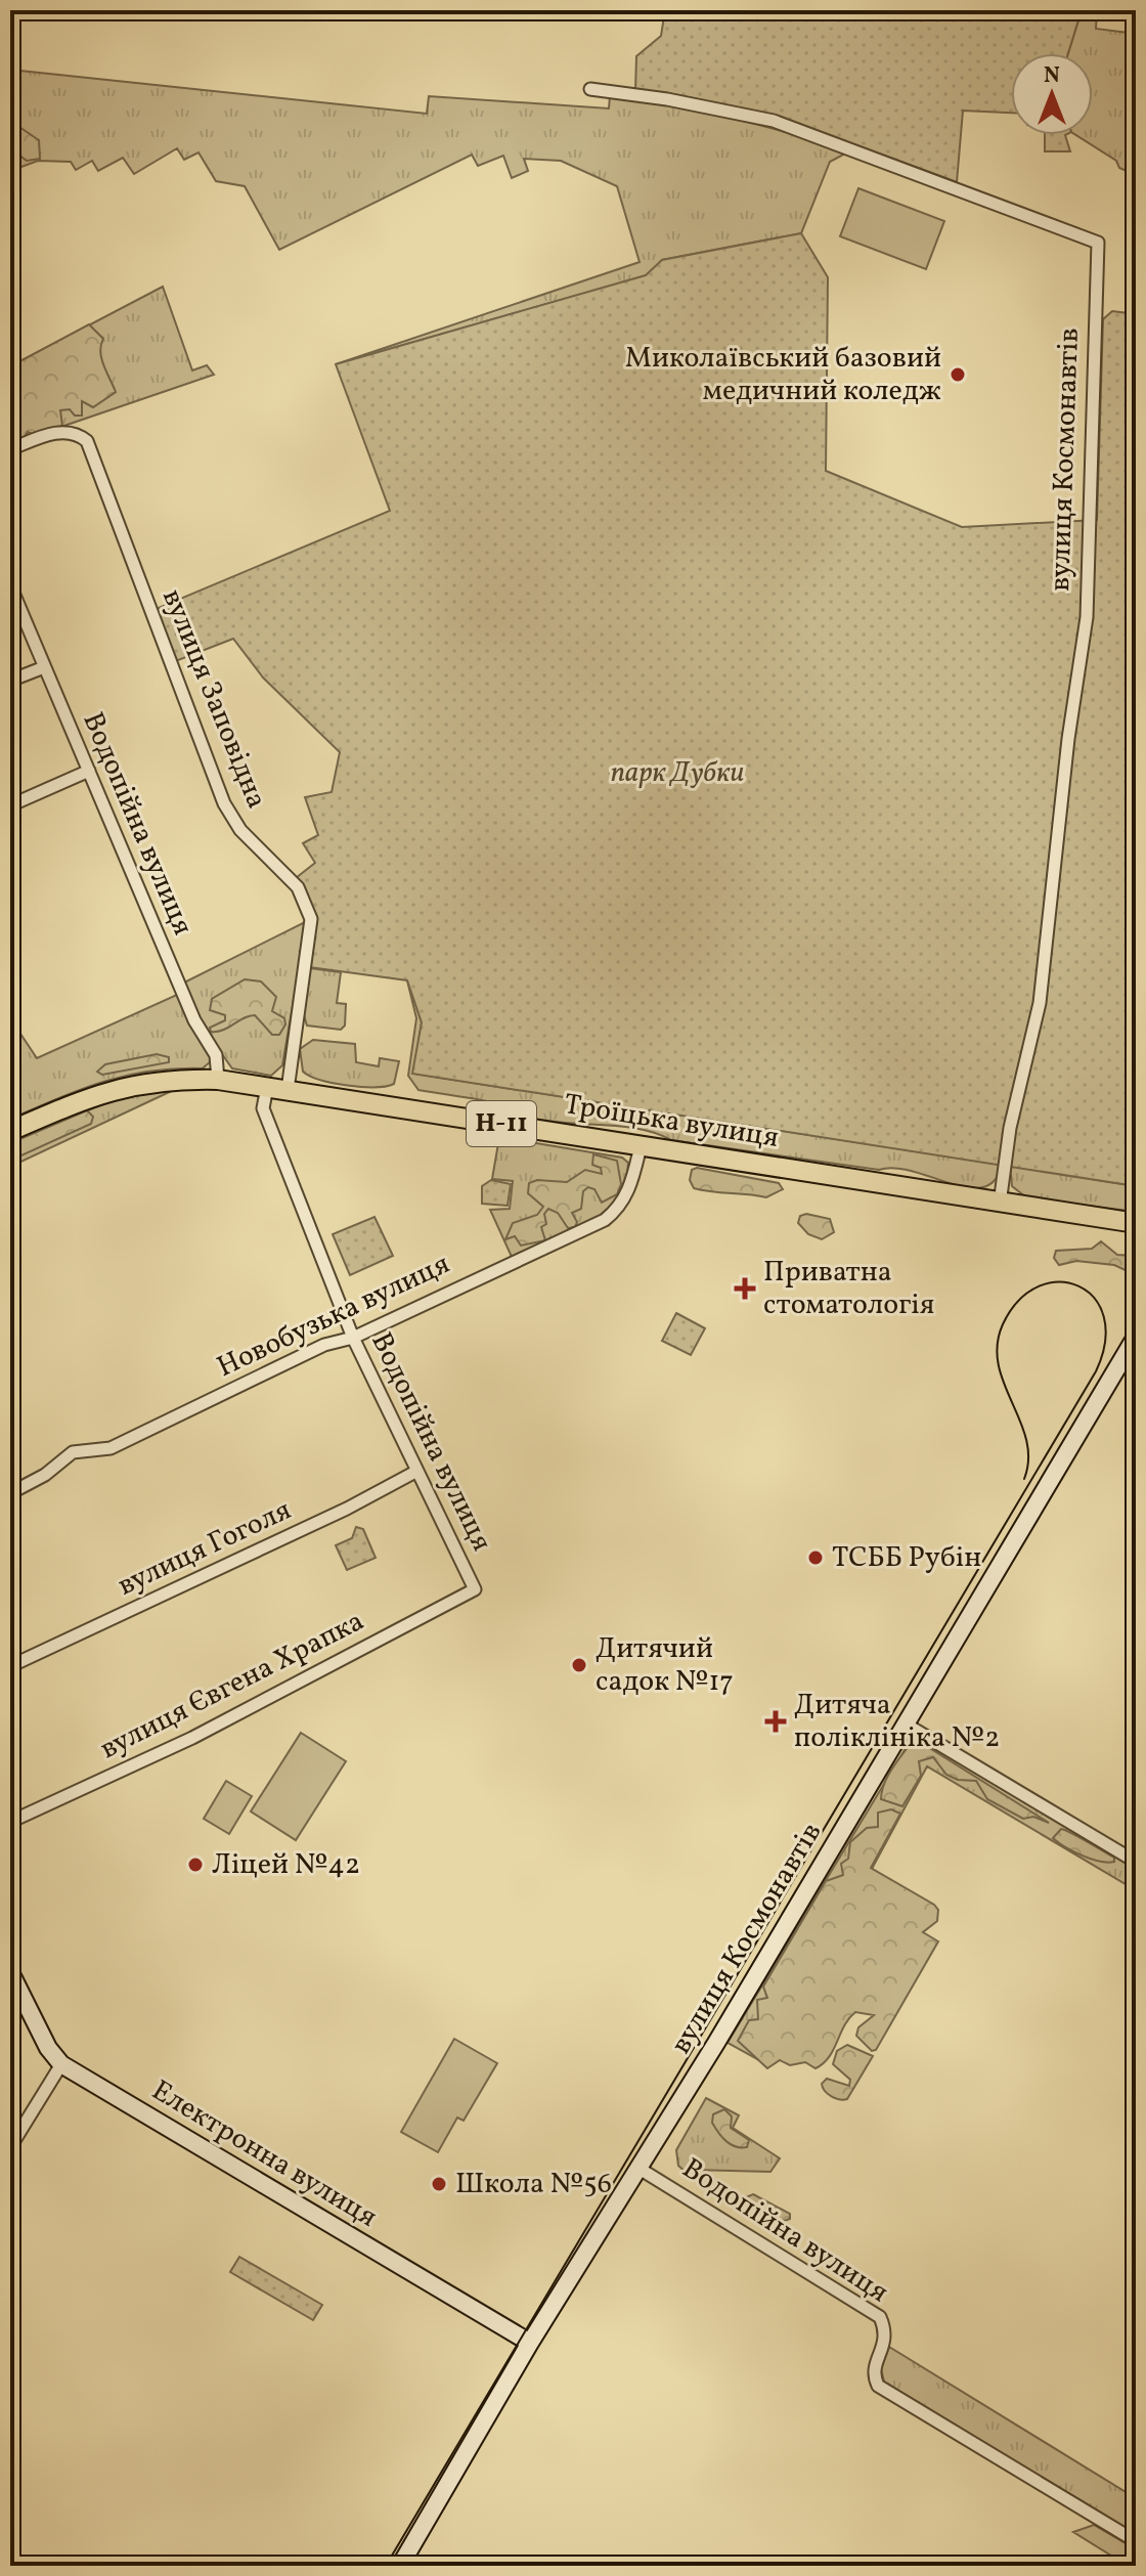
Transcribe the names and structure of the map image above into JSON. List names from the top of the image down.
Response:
{
  "streets": {
    "main road": [
      "вулиця Космонавтів",
      "Троїцька вулиця",
      "Н-11",
      "Електронна вулиця"
    ],
    "street": [
      "вулиця Заповідна",
      "Водопійна вулиця",
      "Новобузька вулиця",
      "вулиця Гоголя",
      "вулиця Євгена Храпка"
    ]
  },
  "crossings": [
    ["вулиця Космонавтів", "Водопійна вулиця"],
    ["вулиця Космонавтів", "Троїцька вулиця"],
    ["вулиця Космонавтів", "Електронна вулиця"],
    ["вулиця Заповідна", "Троїцька вулиця"],
    ["Водопійна вулиця", "Троїцька вулиця"],
    ["Водопійна вулиця", "Новобузька вулиця"],
    ["Водопійна вулиця", "вулиця Гоголя"],
    ["Водопійна вулиця", "вулиця Євгена Храпка"],
    ["Троїцька вулиця", "Новобузька вулиця"]
  ],
  "parks": ["парк Дубки"],
  "places": {
    "other": [
      "Миколаївський базовий медичний коледж",
      "ТСББ Рубін",
      "Дитячий садок №17",
      "Ліцей №42",
      "Школа №56"
    ],
    "health": ["Приватна стоматологія", "Дитяча поліклініка №2"]
  },
  "north": "top"
}
